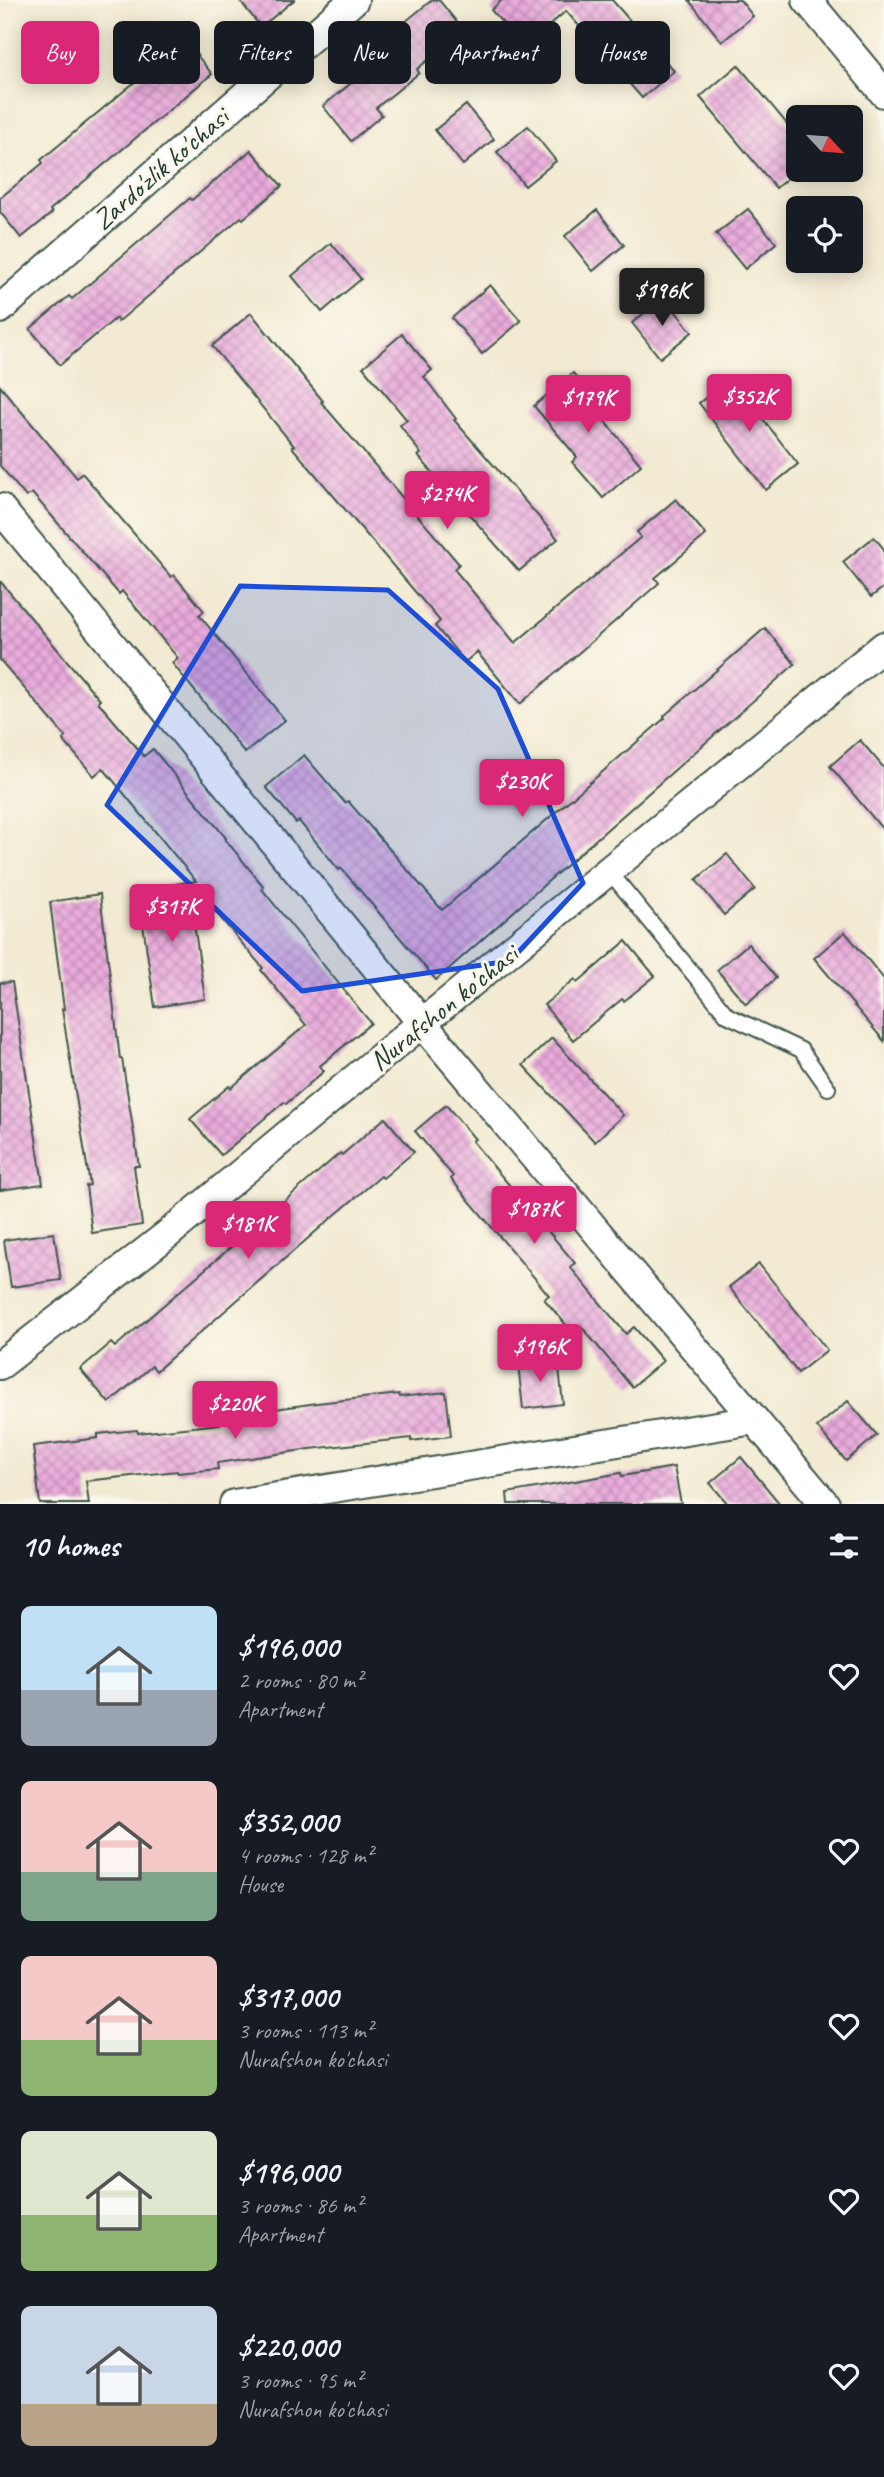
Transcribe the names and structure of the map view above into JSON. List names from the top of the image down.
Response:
{
  "streets": {
    "street": ["Zardo'zlik ko'chasi", "Nurafshon ko'chasi"]
  },
  "north": "bottom right",
  "page": {
    "chip": [
      "Buy",
      "Rent",
      "Filters",
      "New",
      "Apartment",
      "House"
    ],
    "price": [
      "$196K",
      "$352K",
      "$179K",
      "$274K",
      "$230K",
      "$317K",
      "$187K",
      "$181K",
      "$196K",
      "$220K"
    ],
    "heading": "10 homes",
    "list": [
      {
        "name": "$196,000",
        "note": "2 rooms · 80 m² · Apartment"
      },
      {
        "name": "$352,000",
        "note": "4 rooms · 128 m² · House"
      },
      {
        "name": "$317,000",
        "note": "3 rooms · 113 m² · Nurafshon ko'chasi"
      },
      {
        "name": "$196,000",
        "note": "3 rooms · 86 m² · Apartment"
      },
      {
        "name": "$220,000",
        "note": "3 rooms · 95 m² · Nurafshon ko'chasi"
      }
    ]
  }
}
